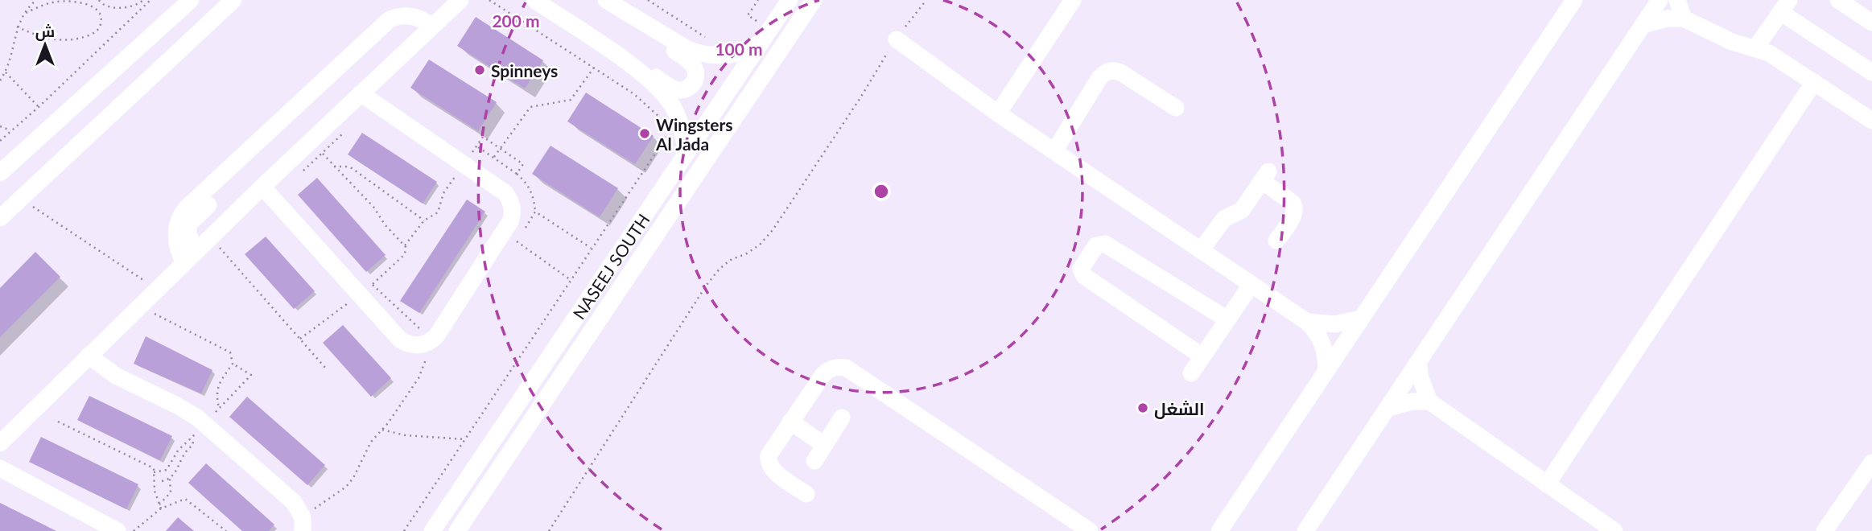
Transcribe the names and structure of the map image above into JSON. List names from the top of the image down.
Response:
{
  "streets": {
    "street": ["NASEEJ SOUTH"]
  },
  "places": ["Spinneys", "Wingsters Al Jada", "الشغل"],
  "north": "top",
  "rings": ["200 m", "100 m"]
}
